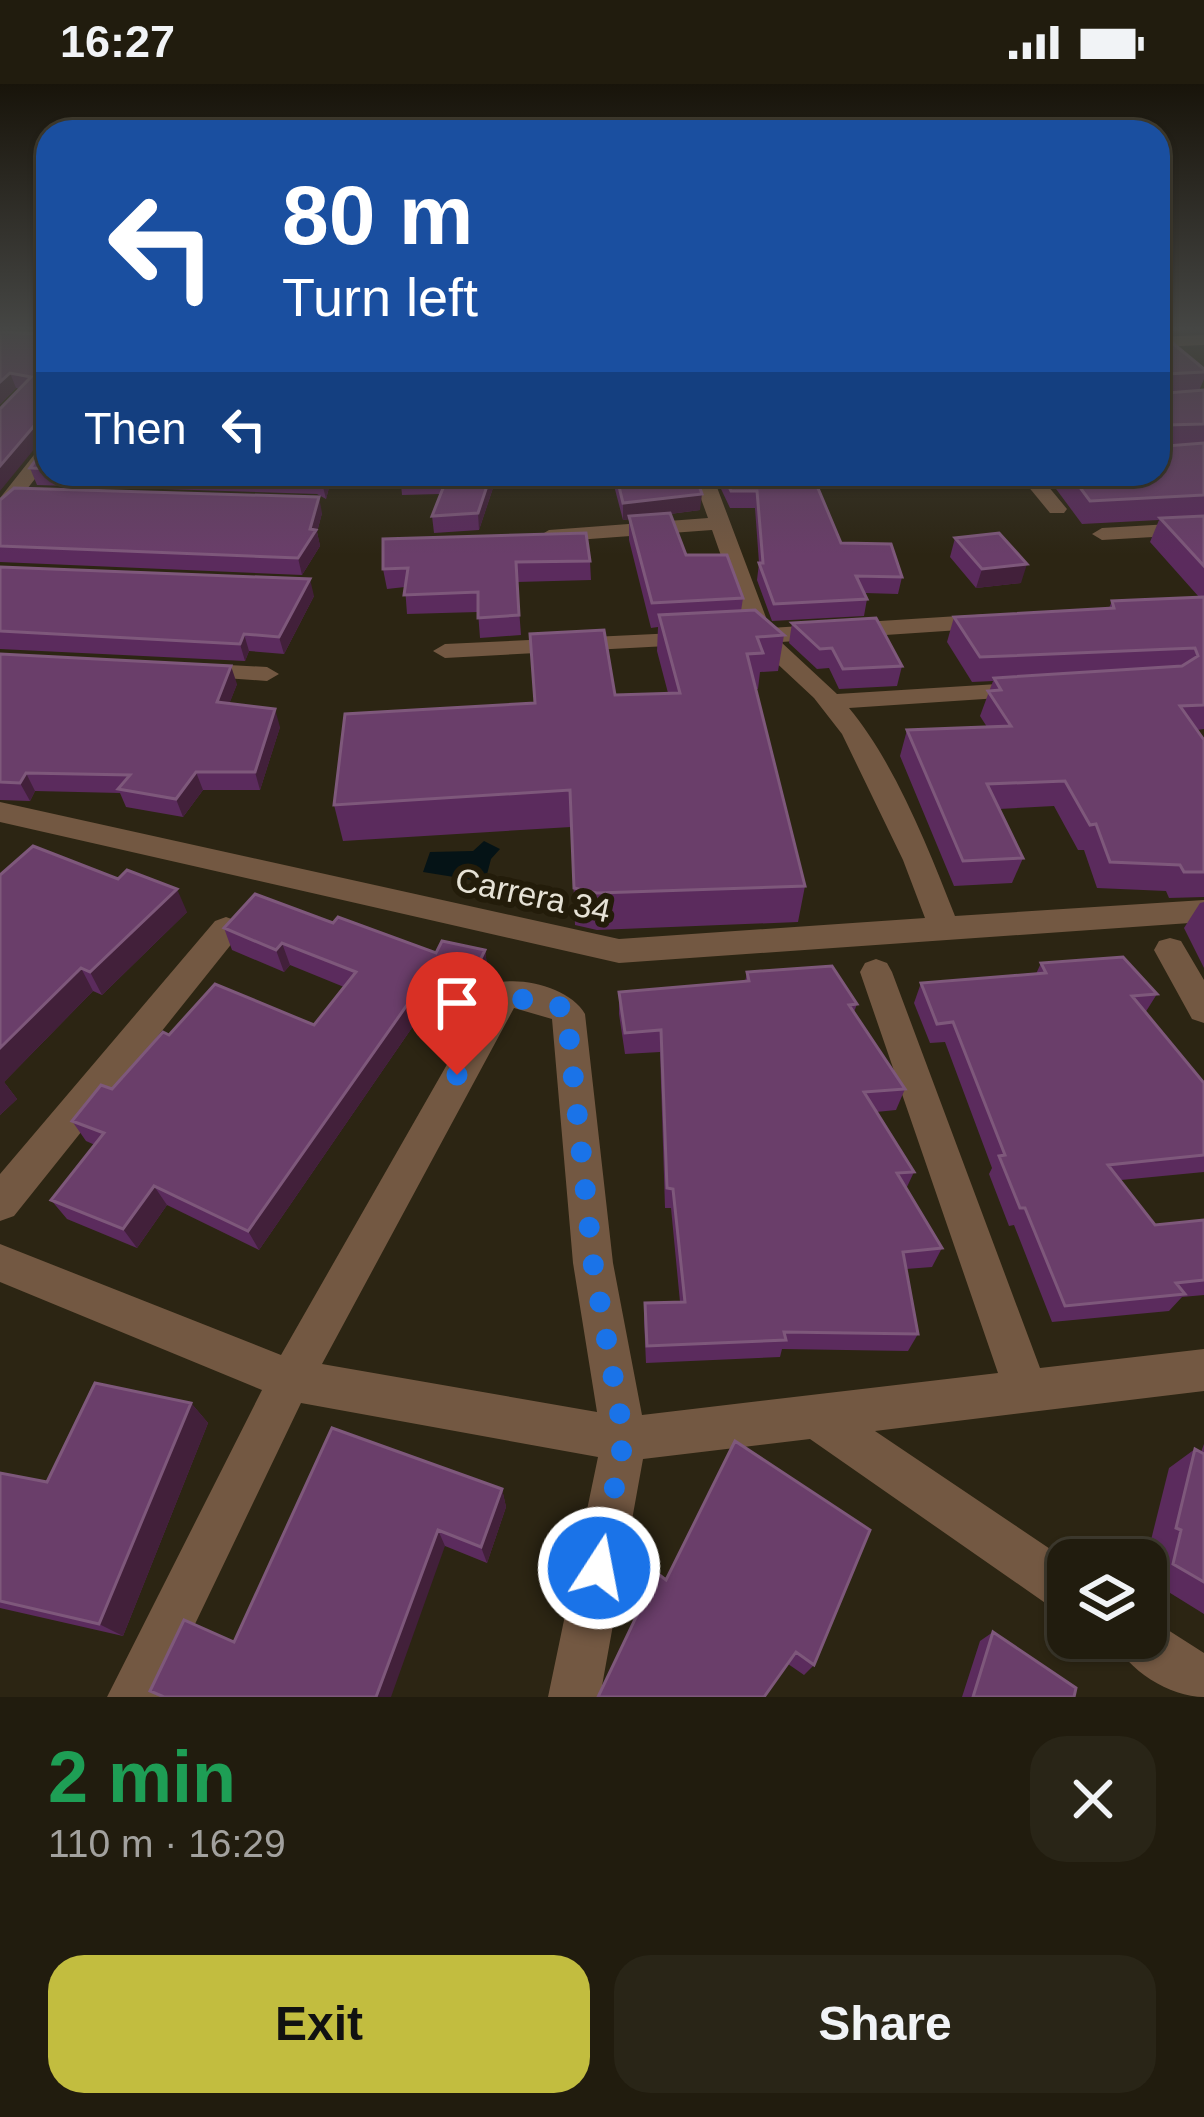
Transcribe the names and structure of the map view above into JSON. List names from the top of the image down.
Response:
{
  "streets": {
    "street": ["Carrera 34"]
  },
  "page": {
    "status": "16:27",
    "turn": ["80 m", "Turn left"],
    "then": "Then",
    "heading": ["2 min", "110 m · 16:29"],
    "buttons": ["Exit", "Share"]
  }
}
